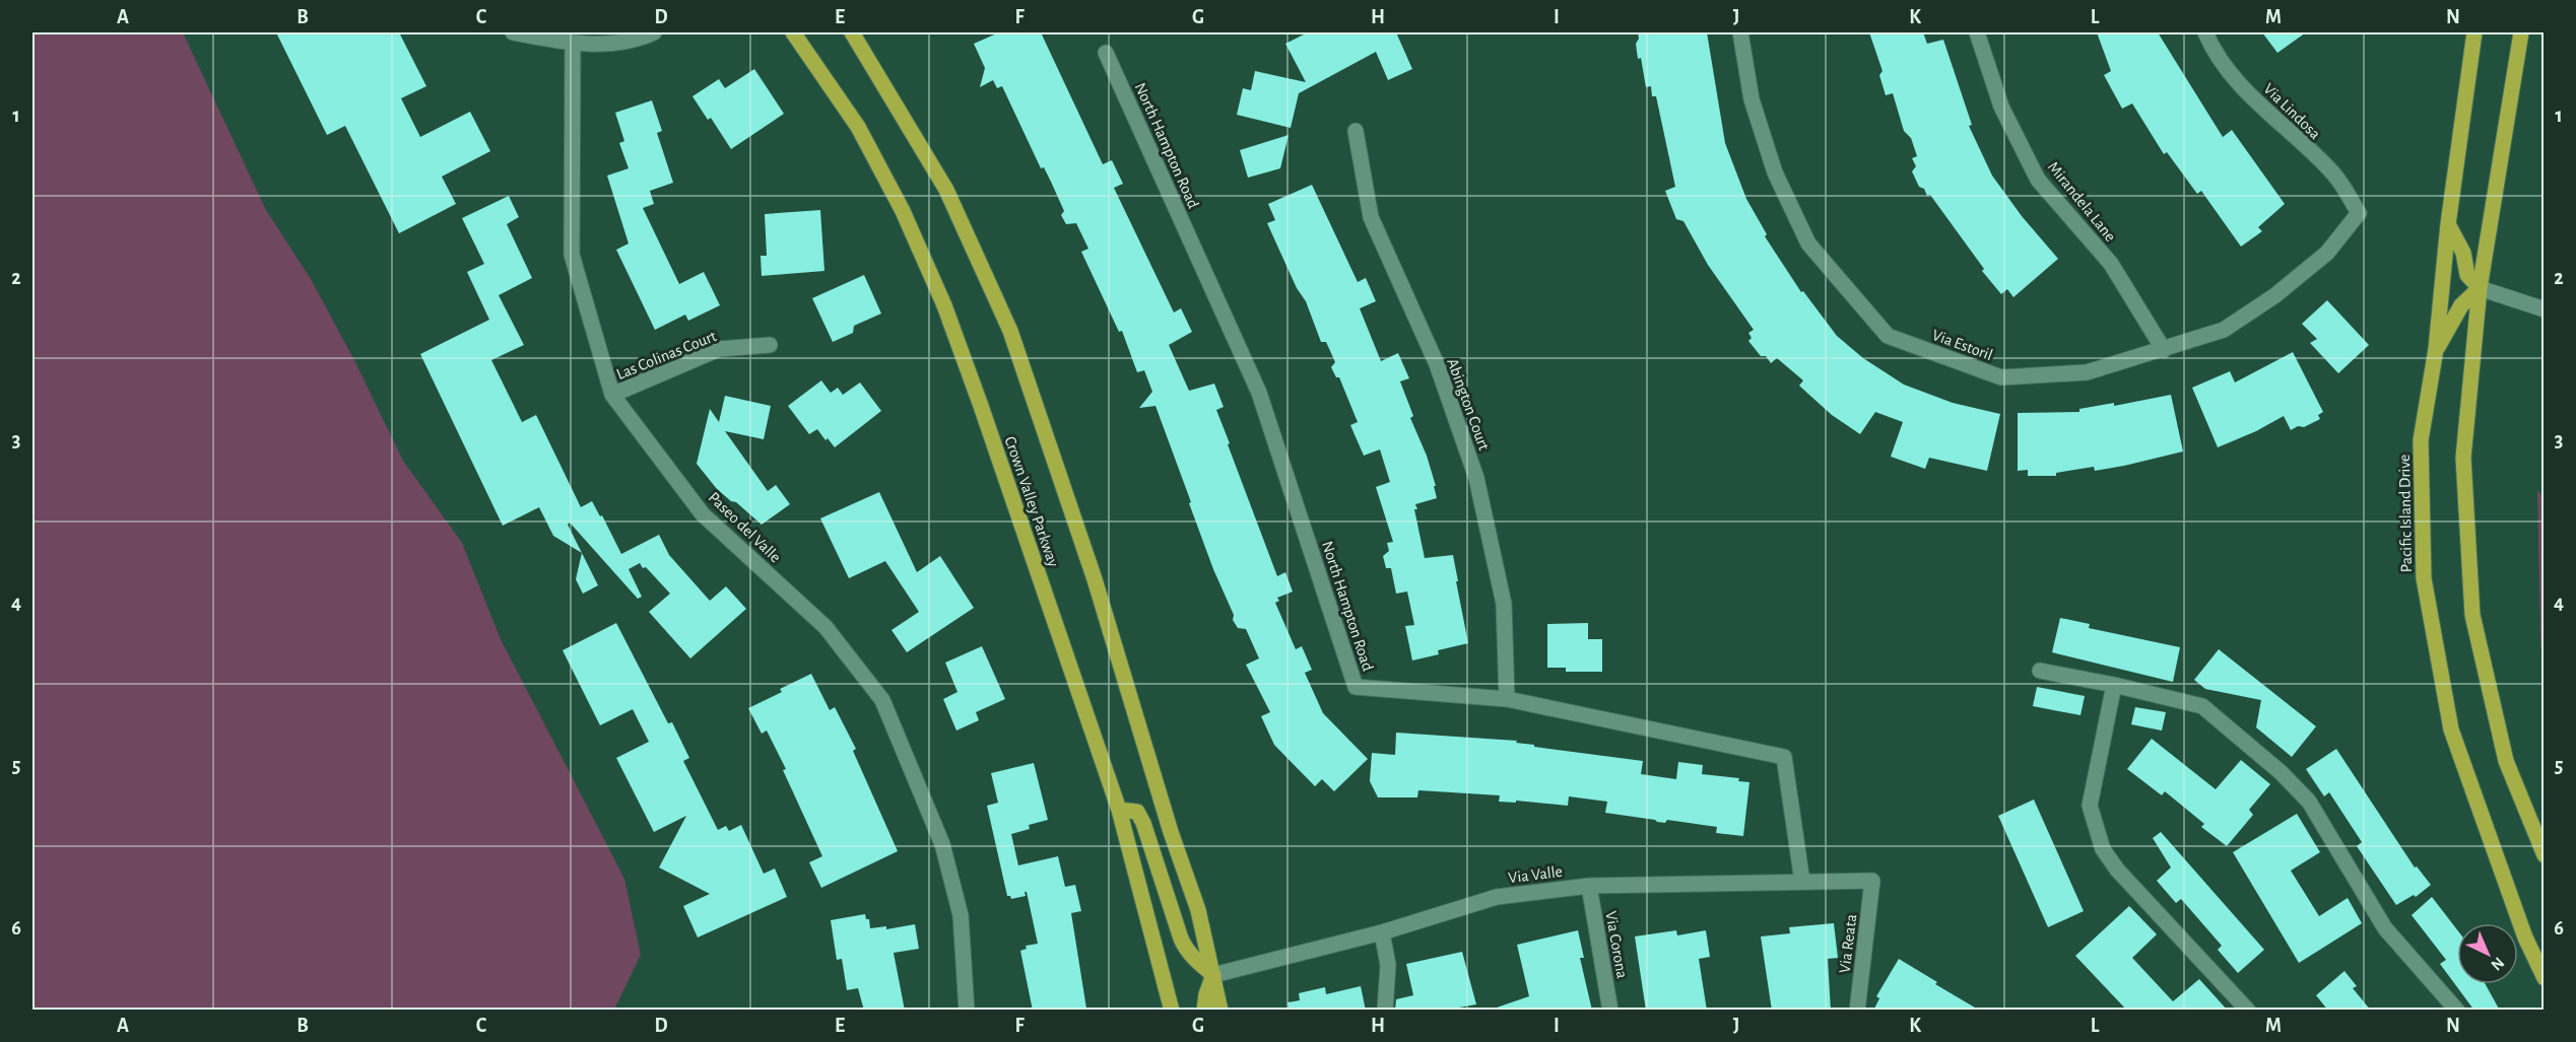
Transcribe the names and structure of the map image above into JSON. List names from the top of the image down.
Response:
{
  "streets": {
    "main road": ["Crown Valley Parkway", "Pacific Island Drive"],
    "street": [
      "Via Lindosa",
      "North Hampton Road",
      "Mirandela Lane",
      "Via Estoril",
      "Las Colinas Court",
      "Abington Court",
      "Paseo del Valle",
      "Via Valle",
      "Via Reata",
      "Via Corona"
    ]
  },
  "crossings": [
    ["Via Lindosa", "Via Estoril"],
    ["North Hampton Road", "Abington Court"],
    ["North Hampton Road", "Via Valle"],
    ["Mirandela Lane", "Via Estoril"],
    ["Las Colinas Court", "Paseo del Valle"],
    ["Crown Valley Parkway", "Via Valle"],
    ["Via Valle", "Via Reata"],
    ["Via Valle", "Via Corona"]
  ],
  "north": "bottom right",
  "grid": {
    "columns": [
      "A",
      "B",
      "C",
      "D",
      "E",
      "F",
      "G",
      "H",
      "I",
      "J",
      "K",
      "L",
      "M",
      "N"
    ],
    "rows": [
      "1",
      "2",
      "3",
      "4",
      "5",
      "6"
    ]
  }
}
